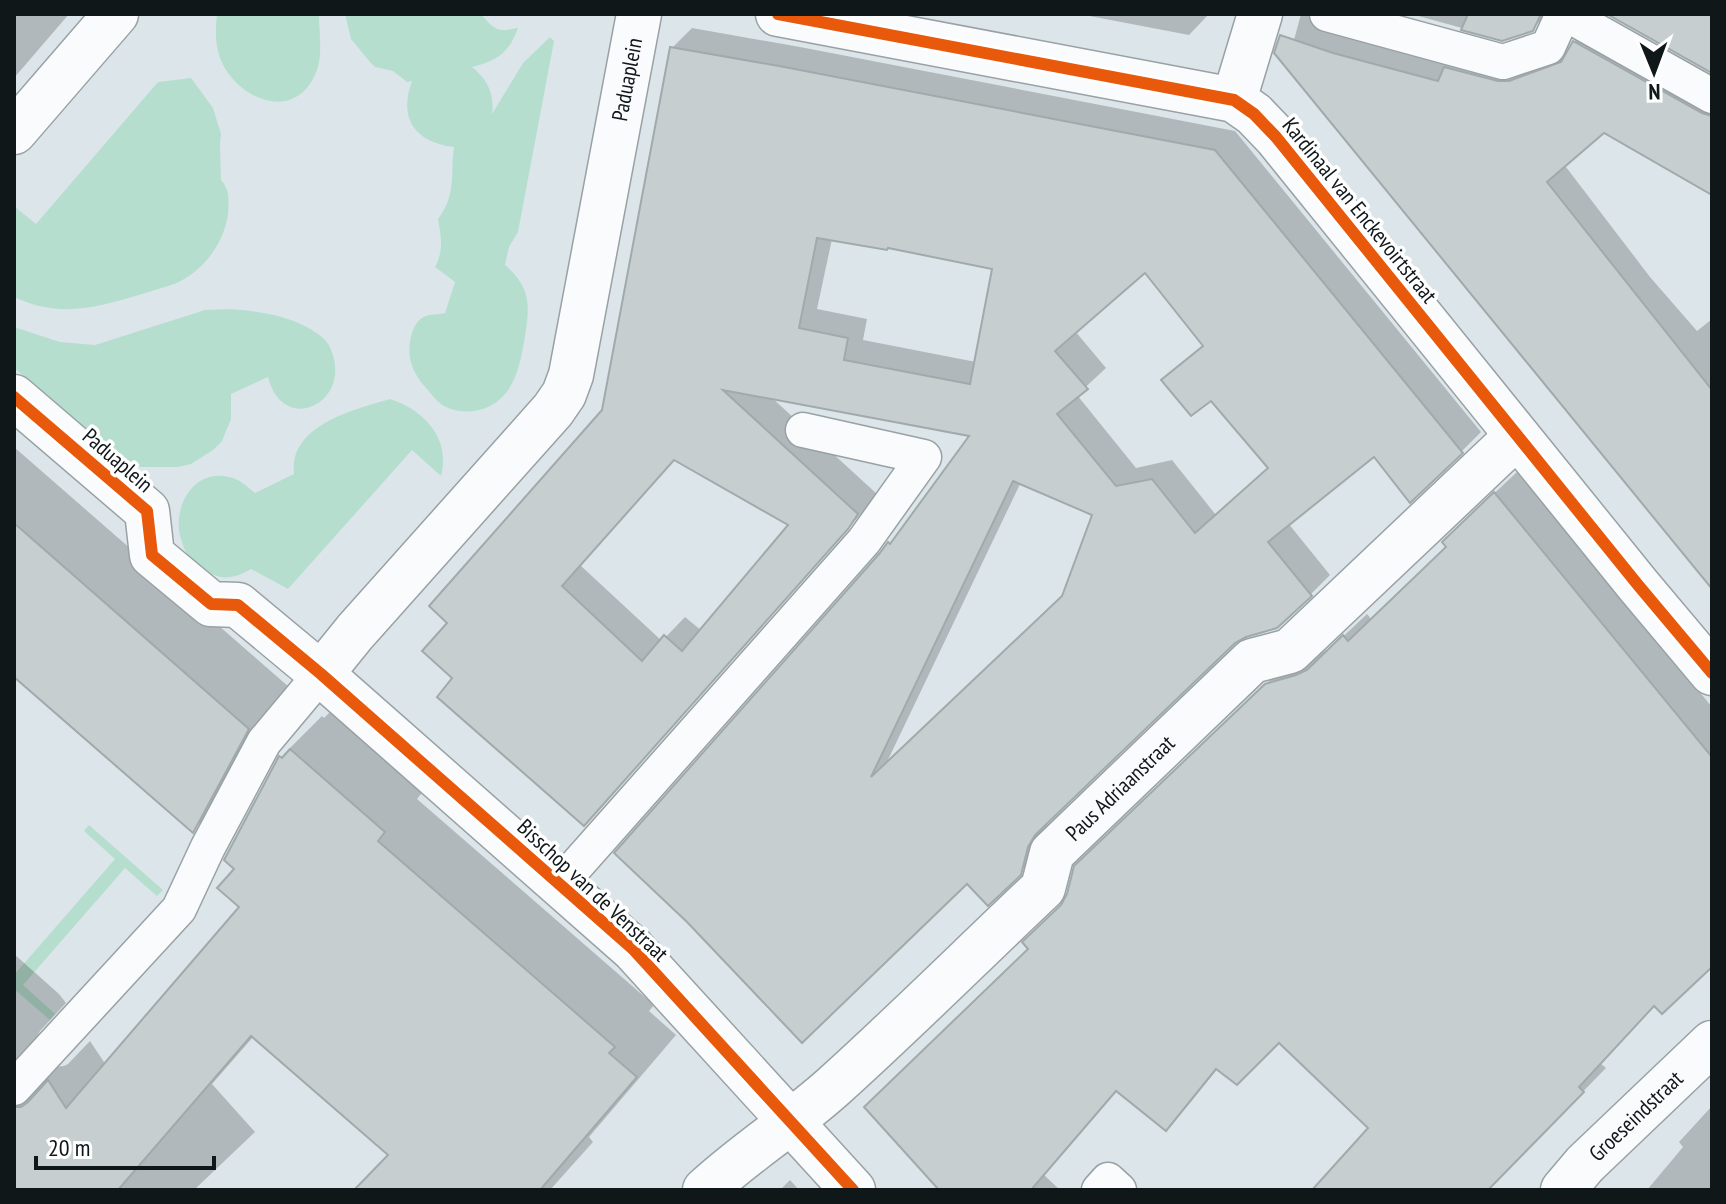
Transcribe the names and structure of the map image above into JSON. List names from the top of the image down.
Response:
{
  "streets": {
    "street": [
      "Paduaplein",
      "Kardinaal van Enckevoirtstraat",
      "Paus Adriaanstraat",
      "Bisschop van de Venstraat",
      "Groeseindstraat"
    ]
  },
  "crossings": [
    ["Paduaplein", "Bisschop van de Venstraat"],
    ["Kardinaal van Enckevoirtstraat", "Paus Adriaanstraat"],
    ["Paus Adriaanstraat", "Bisschop van de Venstraat"]
  ],
  "scale_bar": "20 m",
  "north": "bottom"
}
